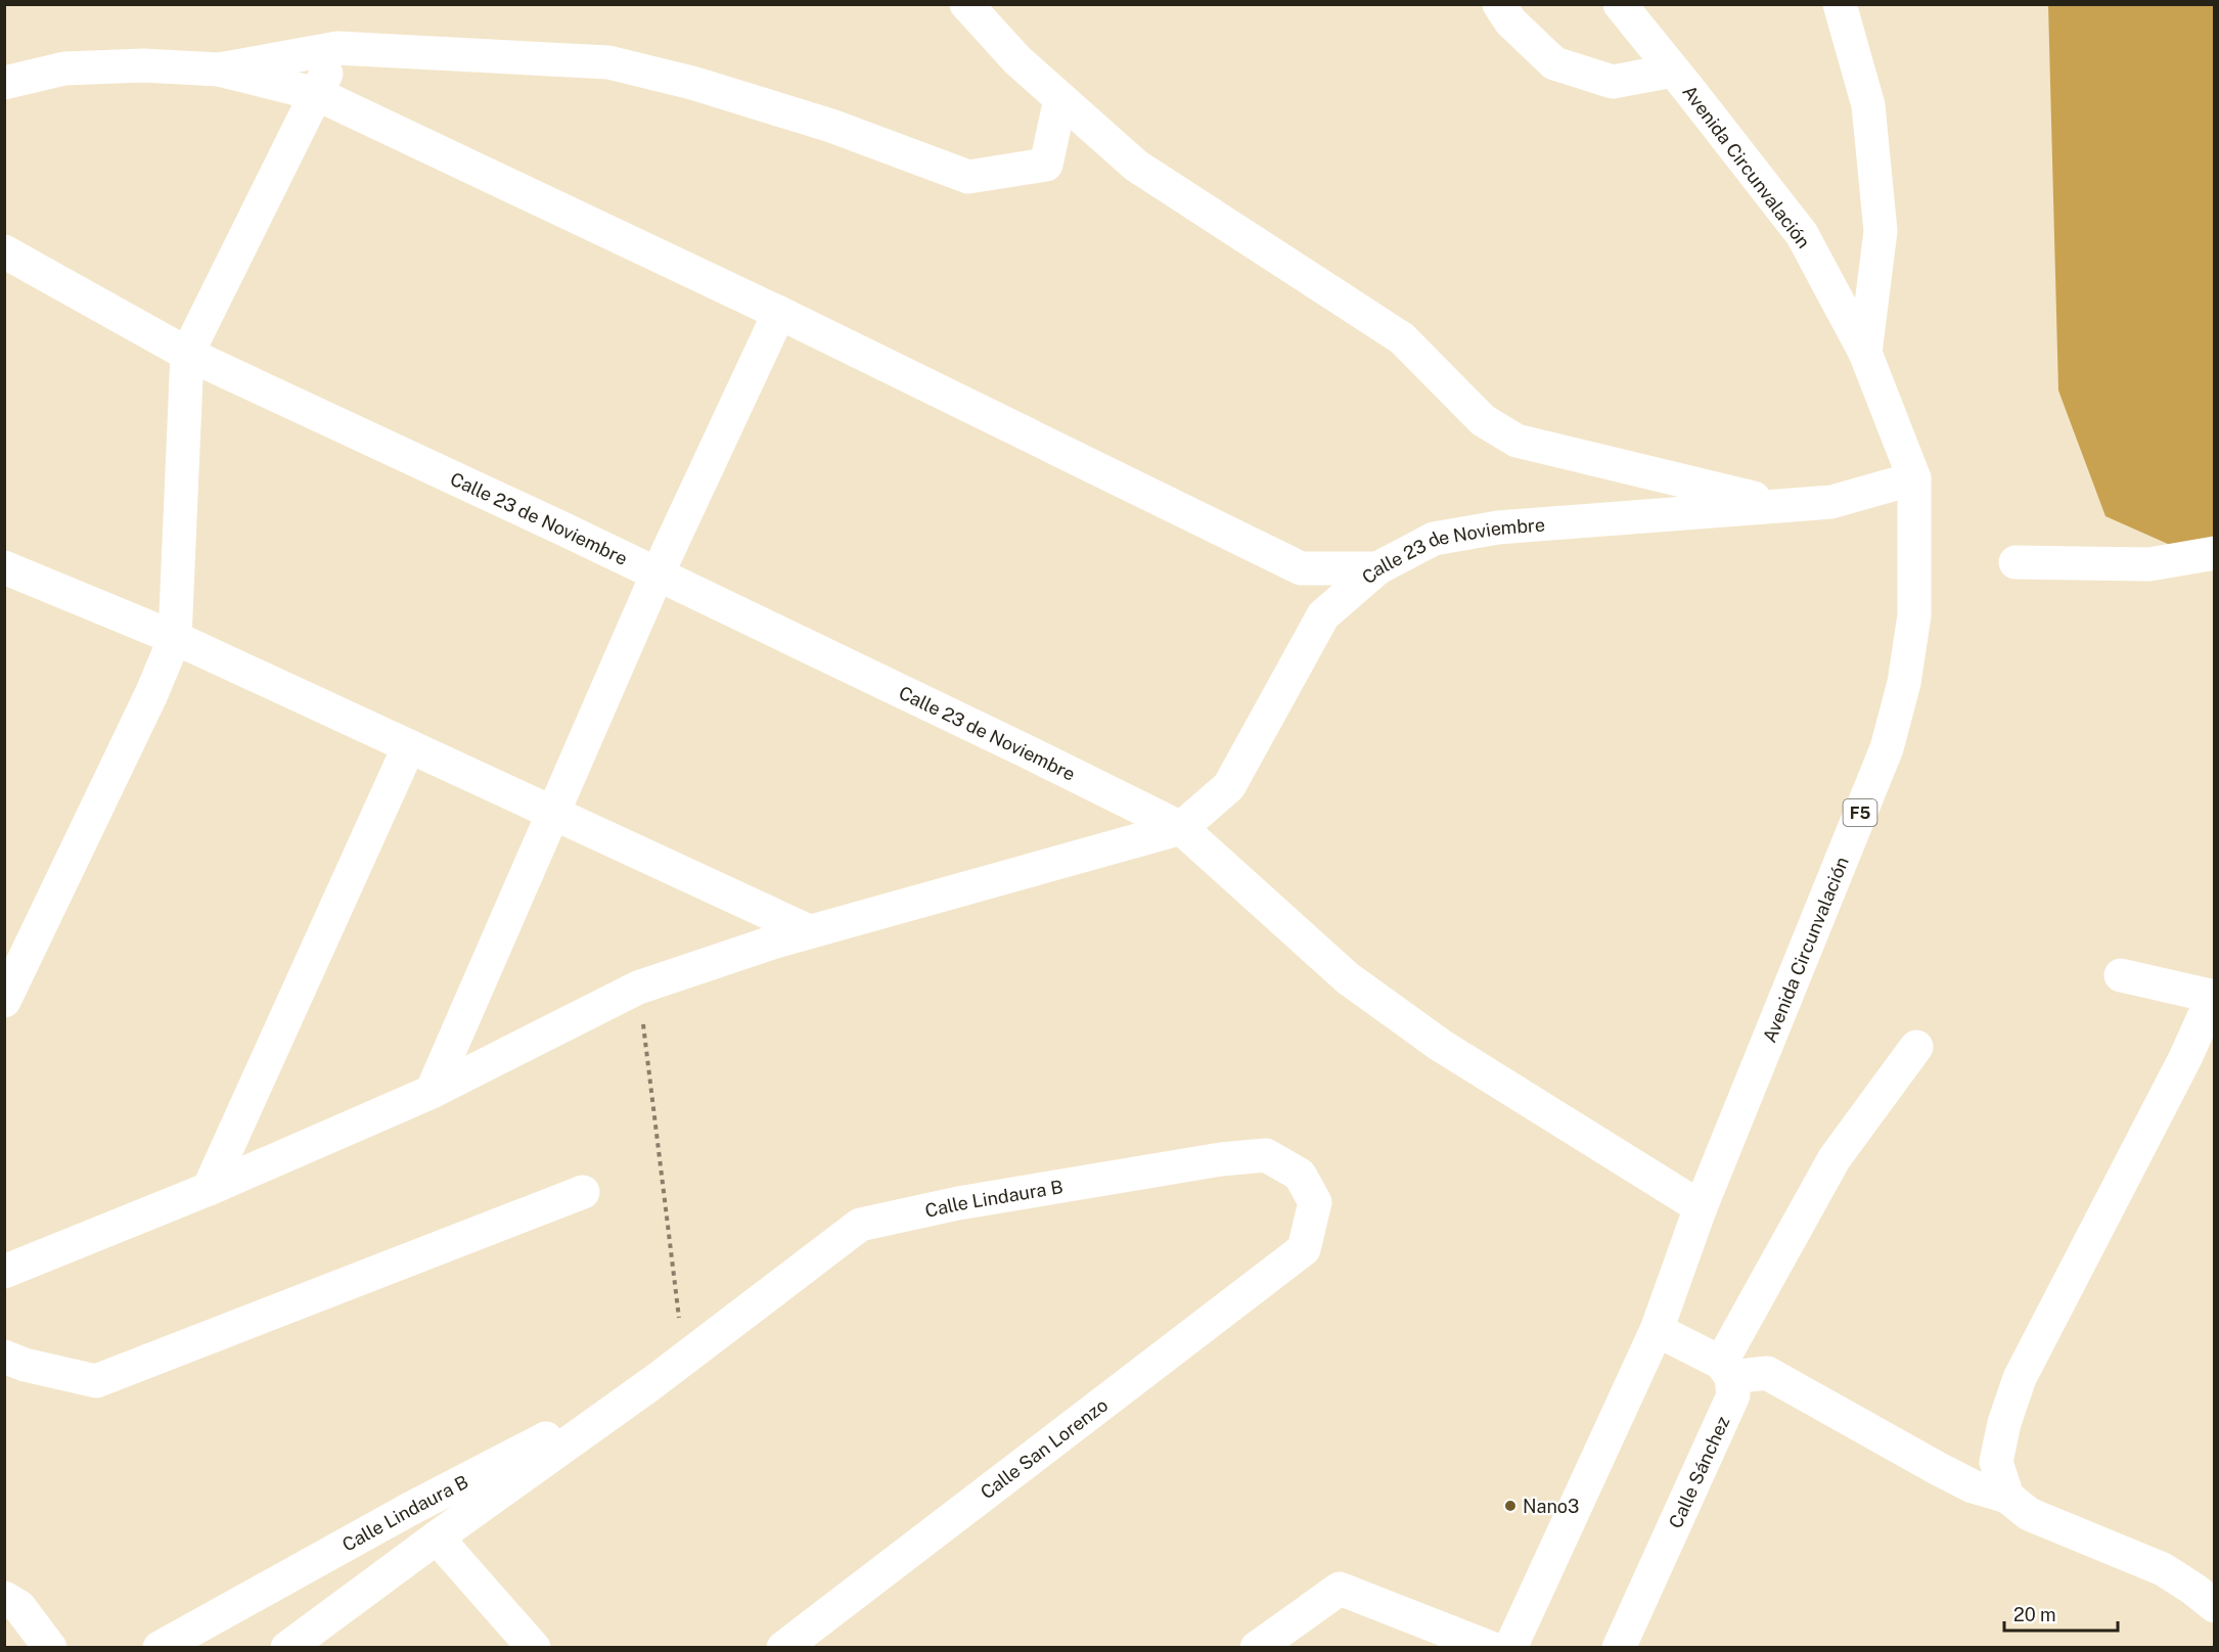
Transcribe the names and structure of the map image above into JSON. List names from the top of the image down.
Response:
{
  "streets": {
    "main road": [
      "Avenida Circunvalación",
      "Calle 23 de Noviembre",
      "F5",
      "Calle Lindaura B",
      "Calle San Lorenzo",
      "Calle Sánchez"
    ]
  },
  "crossings": [
    ["Avenida Circunvalación", "Calle 23 de Noviembre"],
    ["Calle Lindaura B", "Calle San Lorenzo"]
  ],
  "places": ["Nano3"],
  "scale_bar": "20 m"
}
